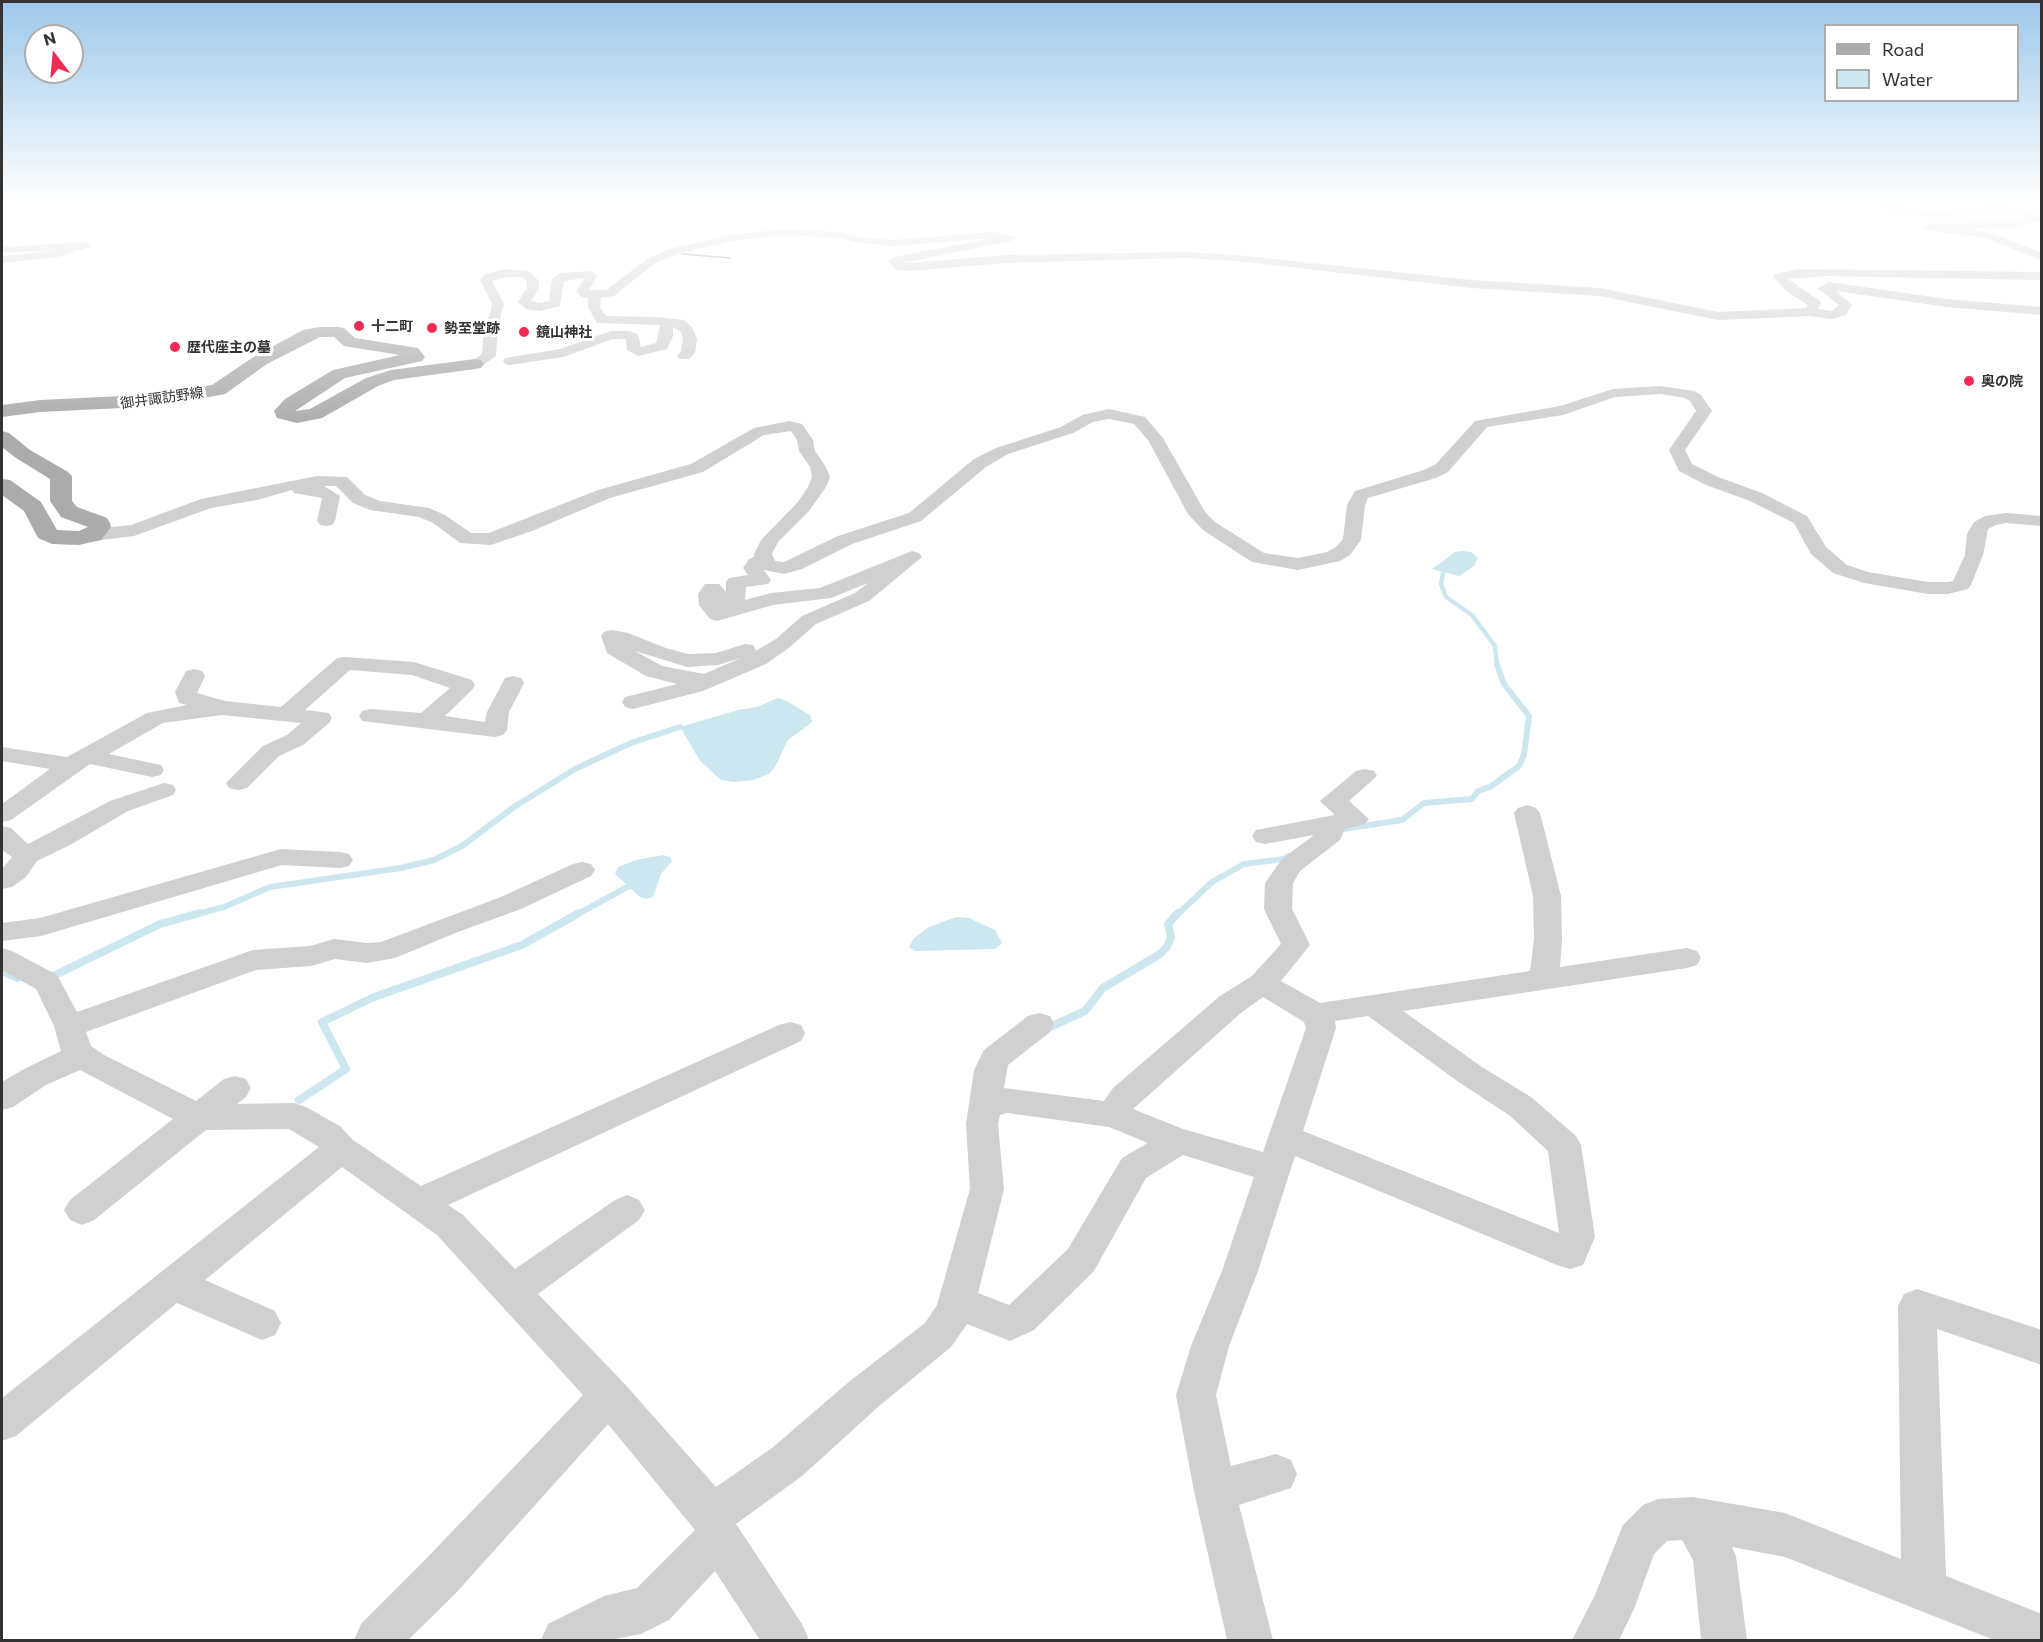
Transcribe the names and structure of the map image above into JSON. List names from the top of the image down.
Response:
{
  "streets": {
    "main road": ["御井諏訪野線"]
  },
  "places": [
    "十二町",
    "勢至堂跡",
    "鏡山神社",
    "歴代座主の墓",
    "奥の院"
  ],
  "legend": ["Road", "Water"],
  "north": "top"
}
